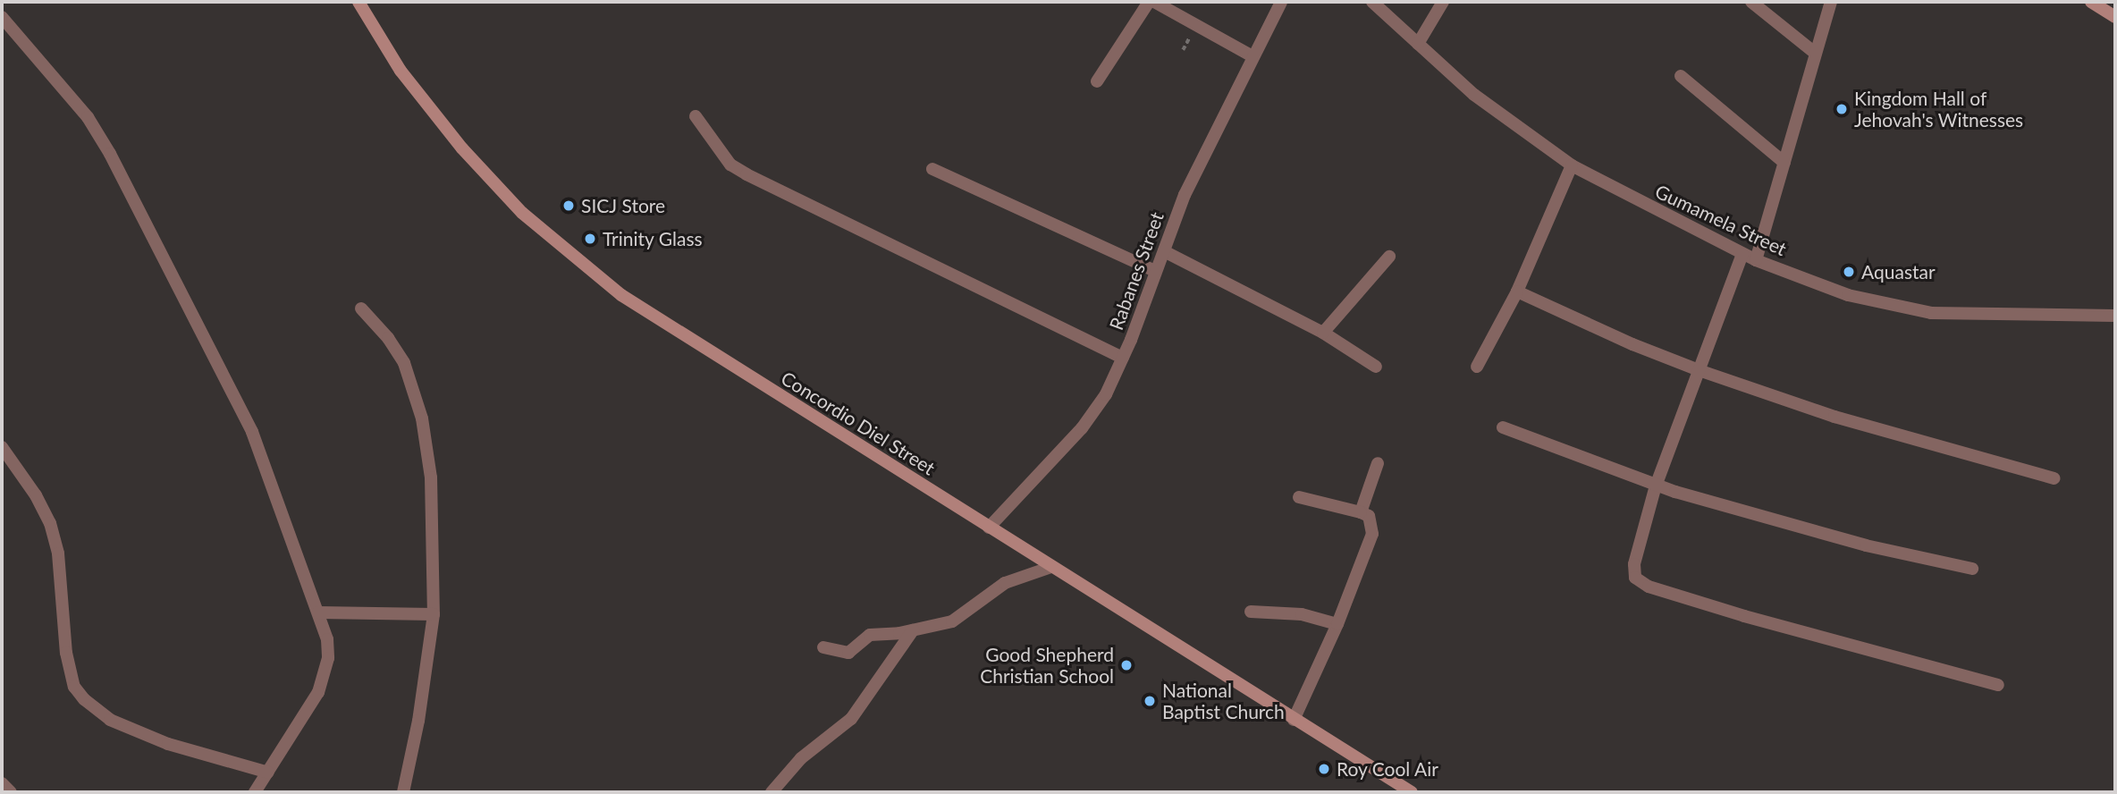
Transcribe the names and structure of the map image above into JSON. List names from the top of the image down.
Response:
{
  "streets": {
    "main road": ["Concordio Diel Street"],
    "street": ["Gumamela Street", "Rabanes Street"]
  },
  "crossings": [
    ["Rabanes Street", "Concordio Diel Street"]
  ],
  "places": [
    "Kingdom Hall of Jehovah's Witnesses",
    "SICJ Store",
    "Trinity Glass",
    "Aquastar",
    "Good Shepherd Christian School",
    "National Baptist Church",
    "Roy Cool Air"
  ]
}
